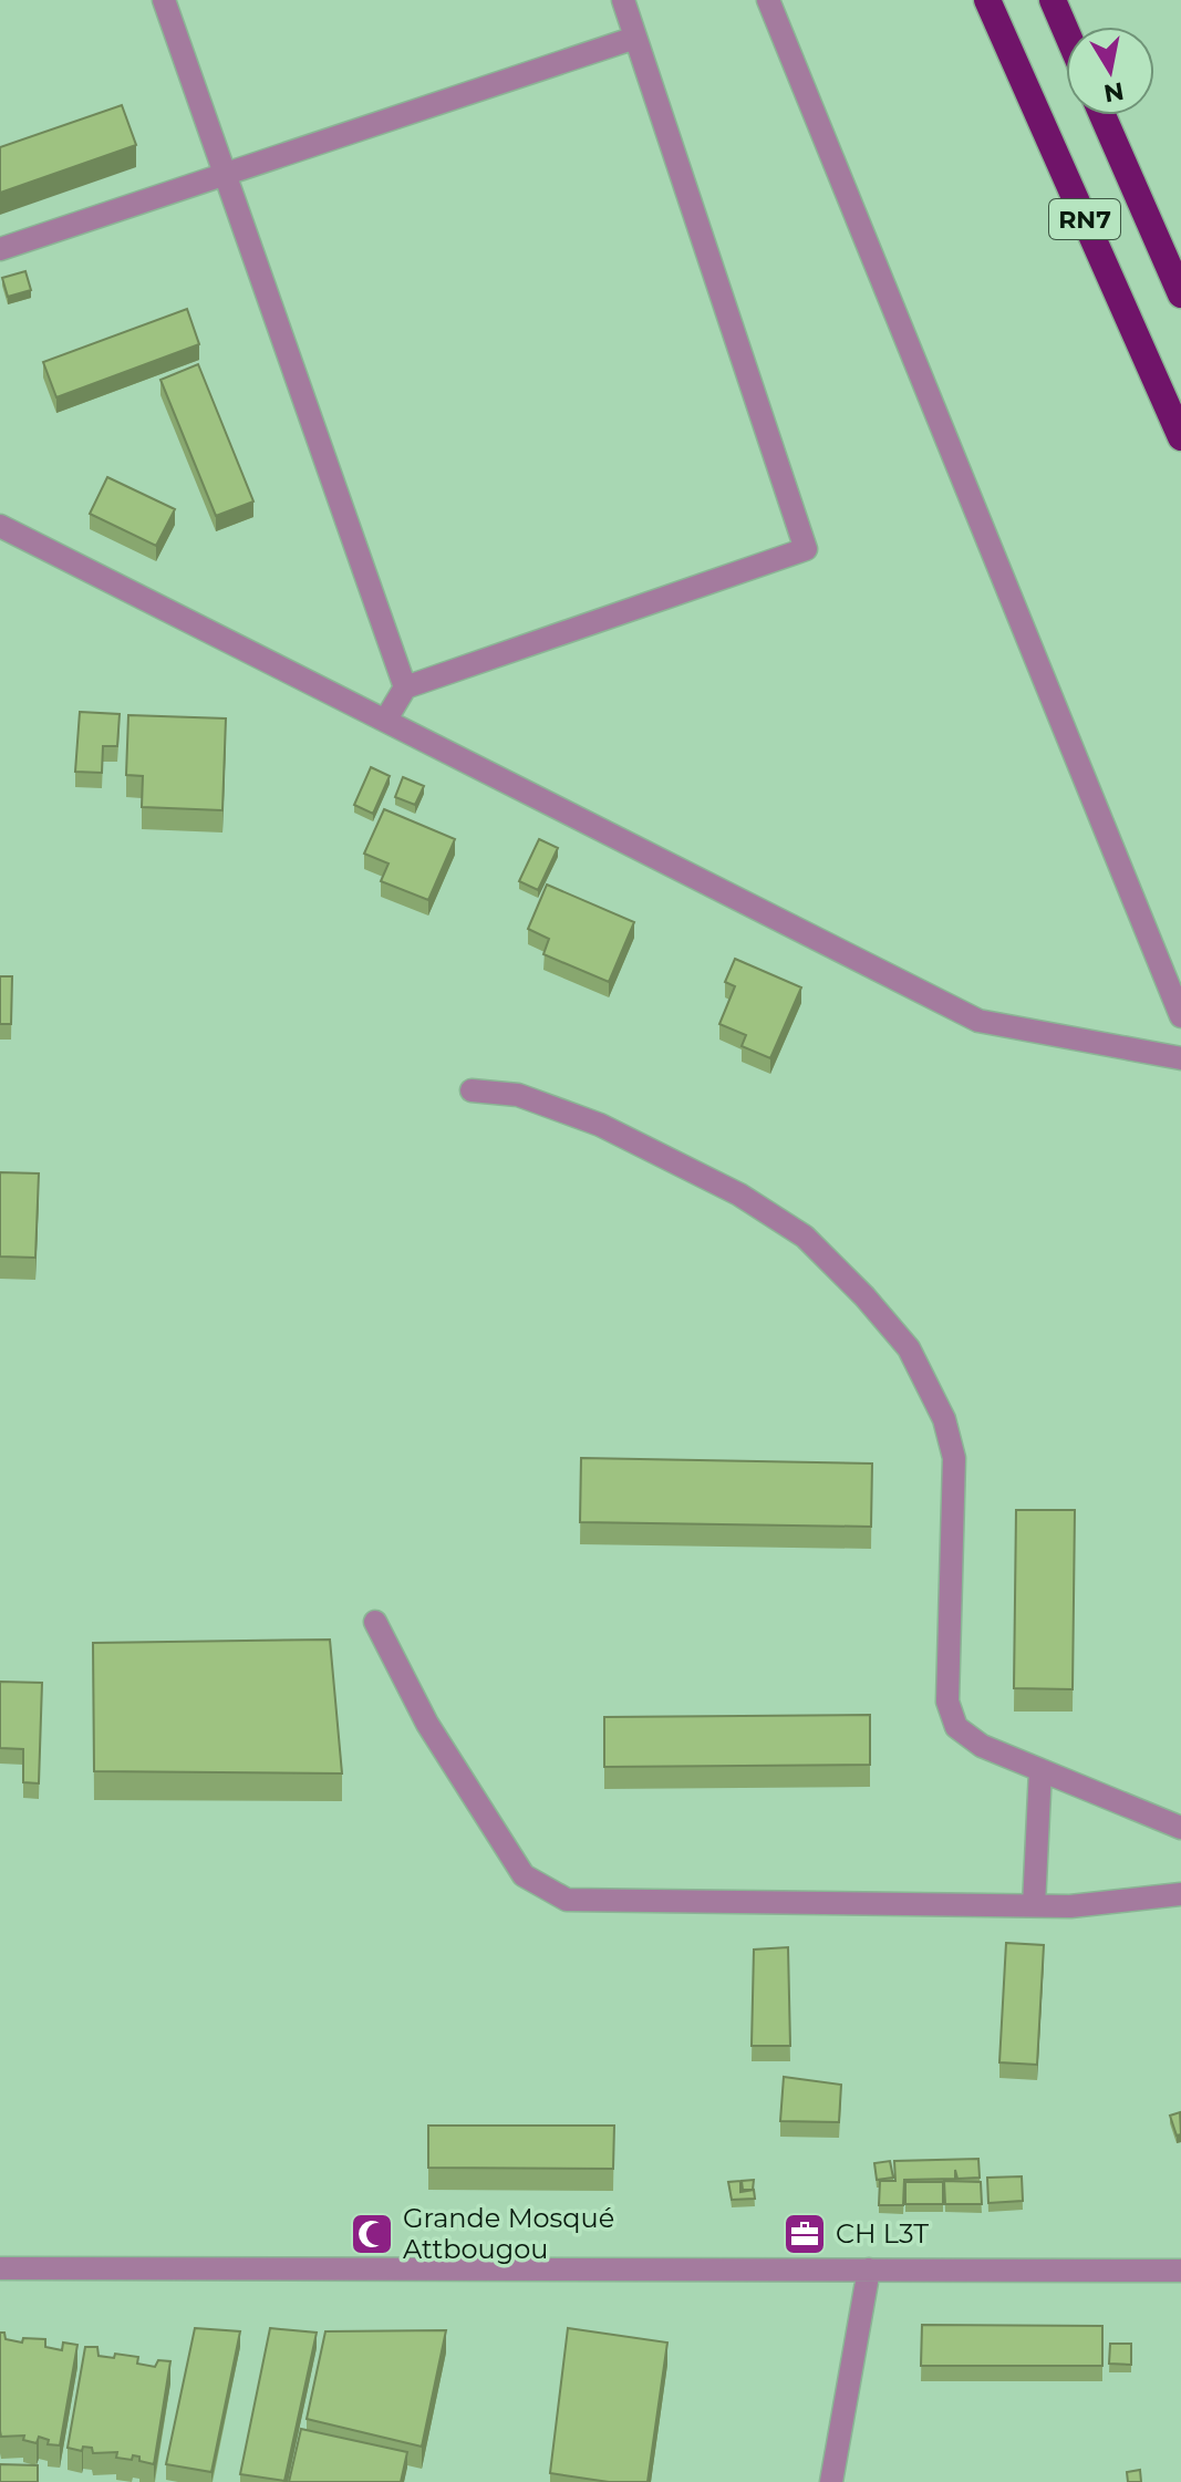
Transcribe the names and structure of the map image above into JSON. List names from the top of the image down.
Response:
{
  "streets": {
    "highway": ["RN7"]
  },
  "places": {
    "mosque": ["Grande Mosqué Attbougou"],
    "office": ["CH L3T"]
  },
  "north": "bottom"
}
